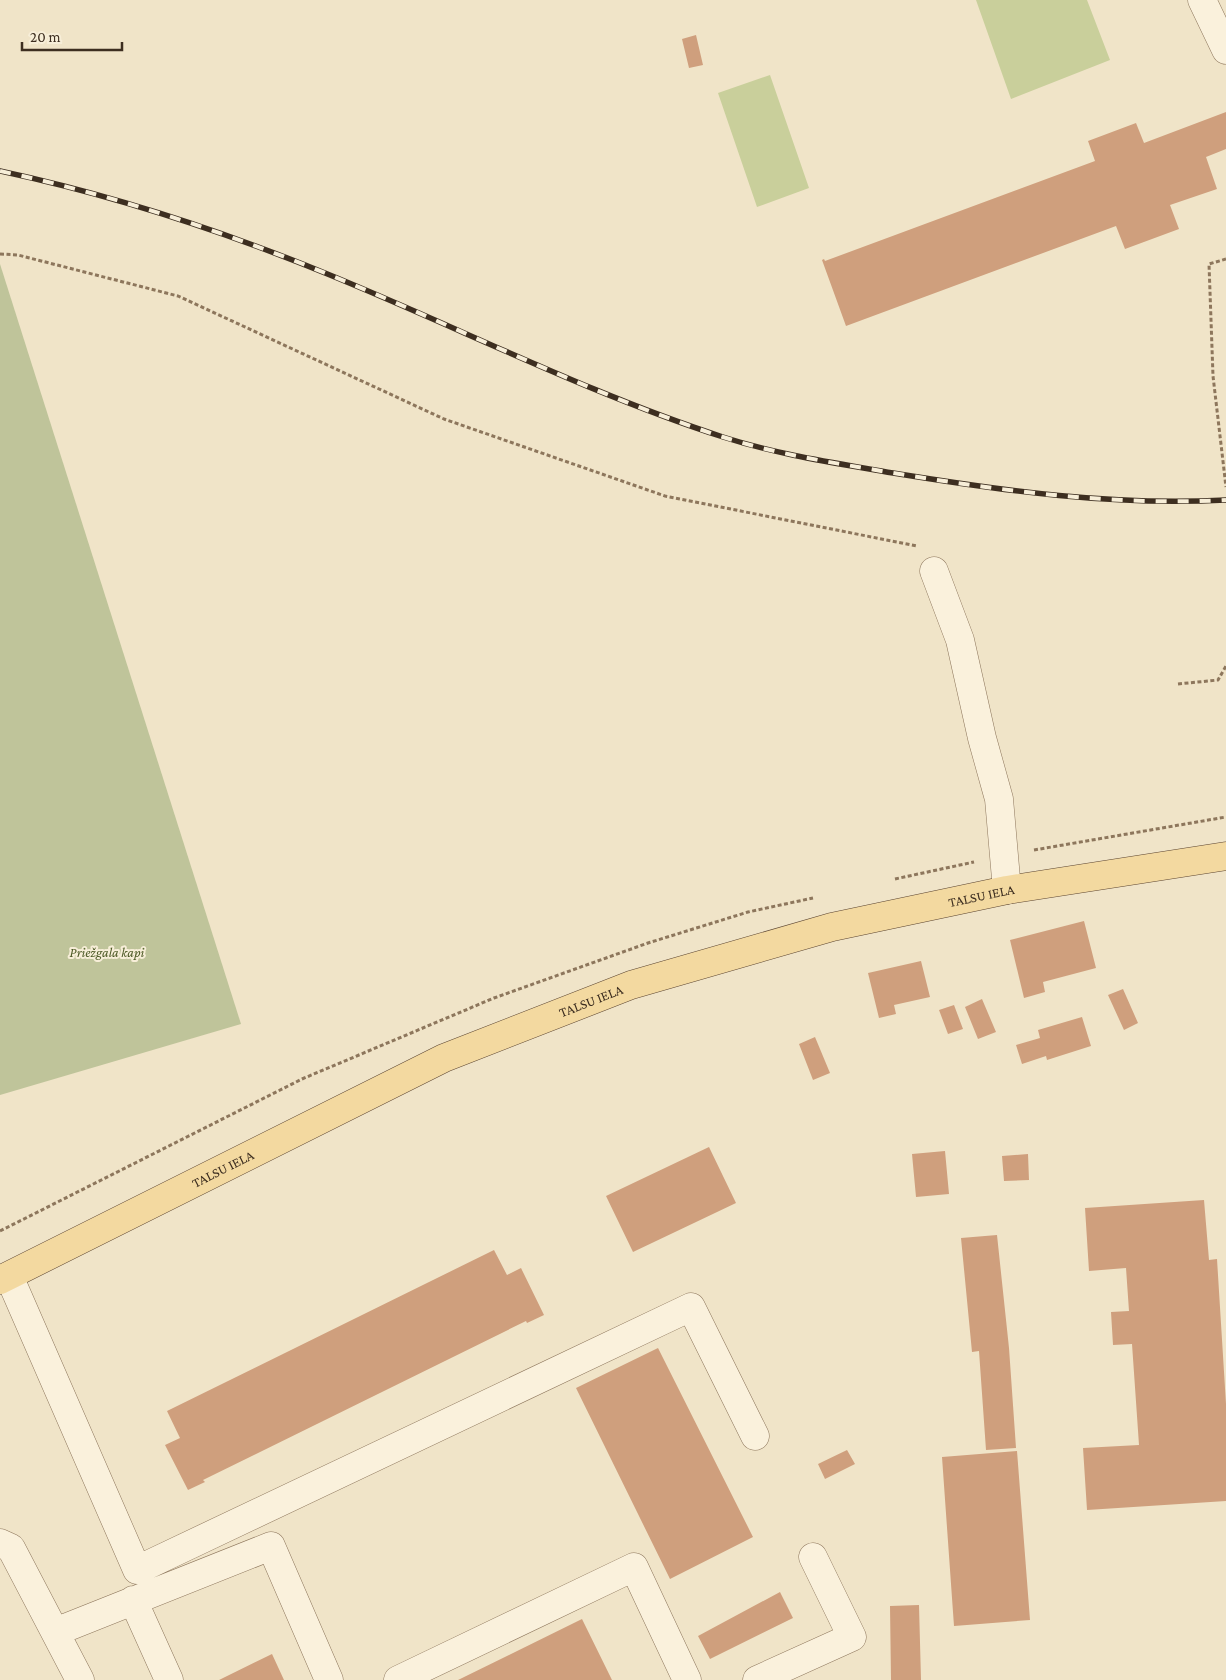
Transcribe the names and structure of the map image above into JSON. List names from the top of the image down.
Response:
{
  "streets": {
    "main road": ["TALSU IELA"]
  },
  "parks": ["Priežgala kapi"],
  "scale_bar": "20 m"
}
